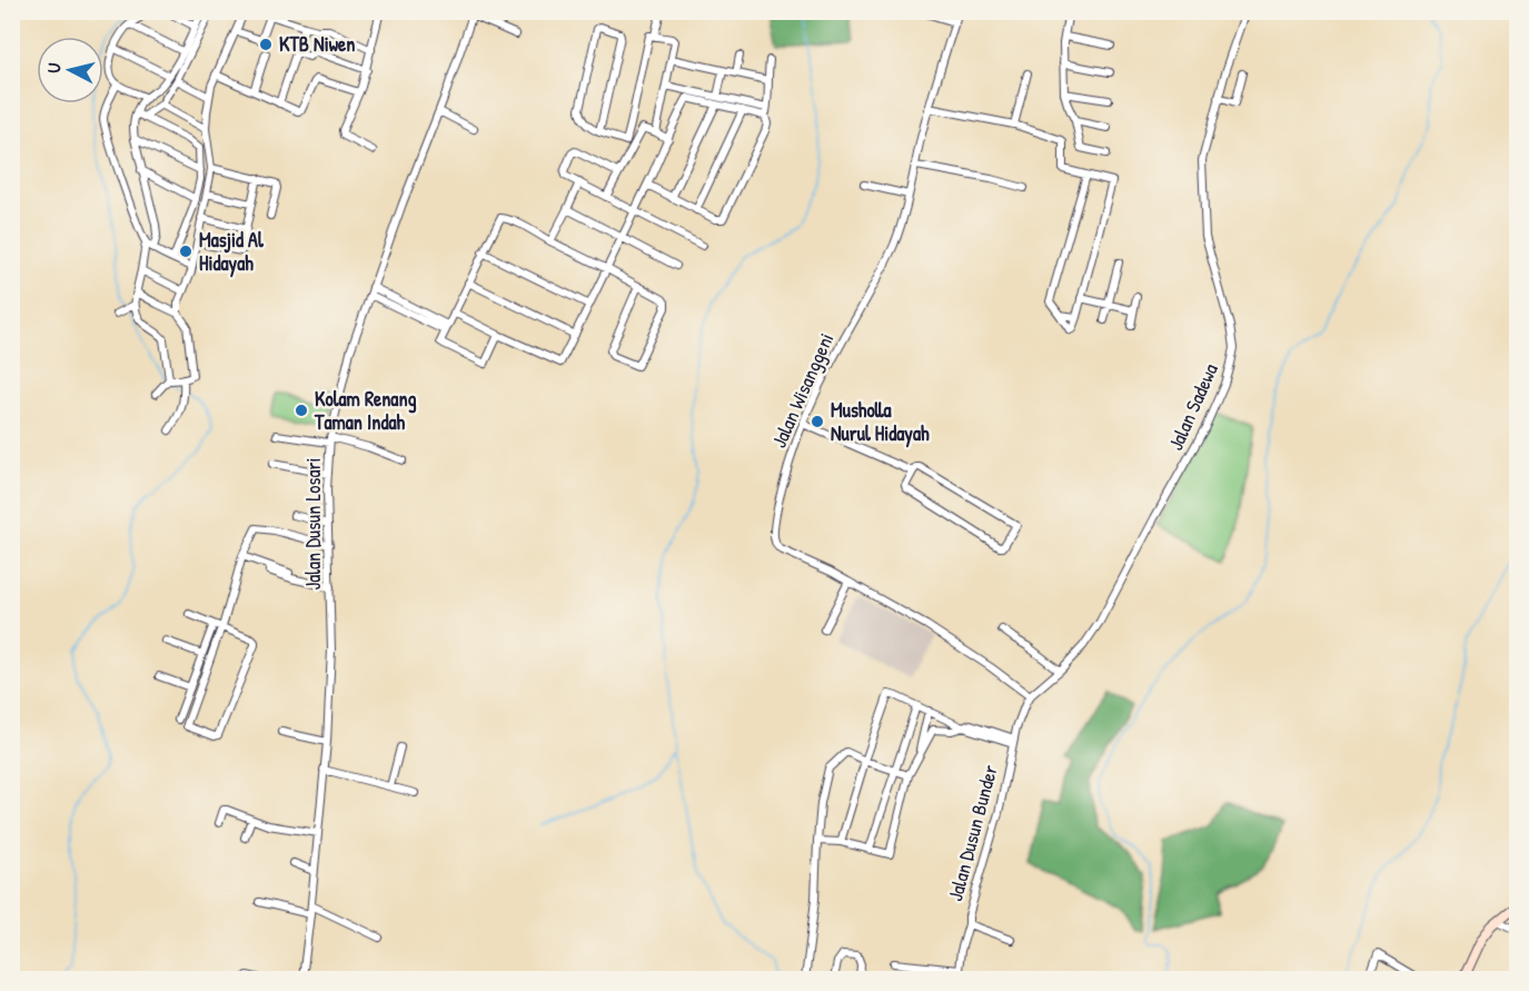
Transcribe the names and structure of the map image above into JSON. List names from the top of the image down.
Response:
{
  "streets": {
    "street": [
      "Jalan Wisanggeni",
      "Jalan Sadewa",
      "Jalan Dusun Losari",
      "Jalan Dusun Bunder"
    ]
  },
  "crossings": [
    ["Jalan Wisanggeni", "Jalan Sadewa"],
    ["Jalan Wisanggeni", "Jalan Dusun Bunder"],
    ["Jalan Sadewa", "Jalan Dusun Bunder"]
  ],
  "places": [
    "KTB Niwen",
    "Masjid Al Hidayah",
    "Kolam Renang Taman Indah",
    "Musholla Nurul Hidayah"
  ],
  "north": "left"
}
